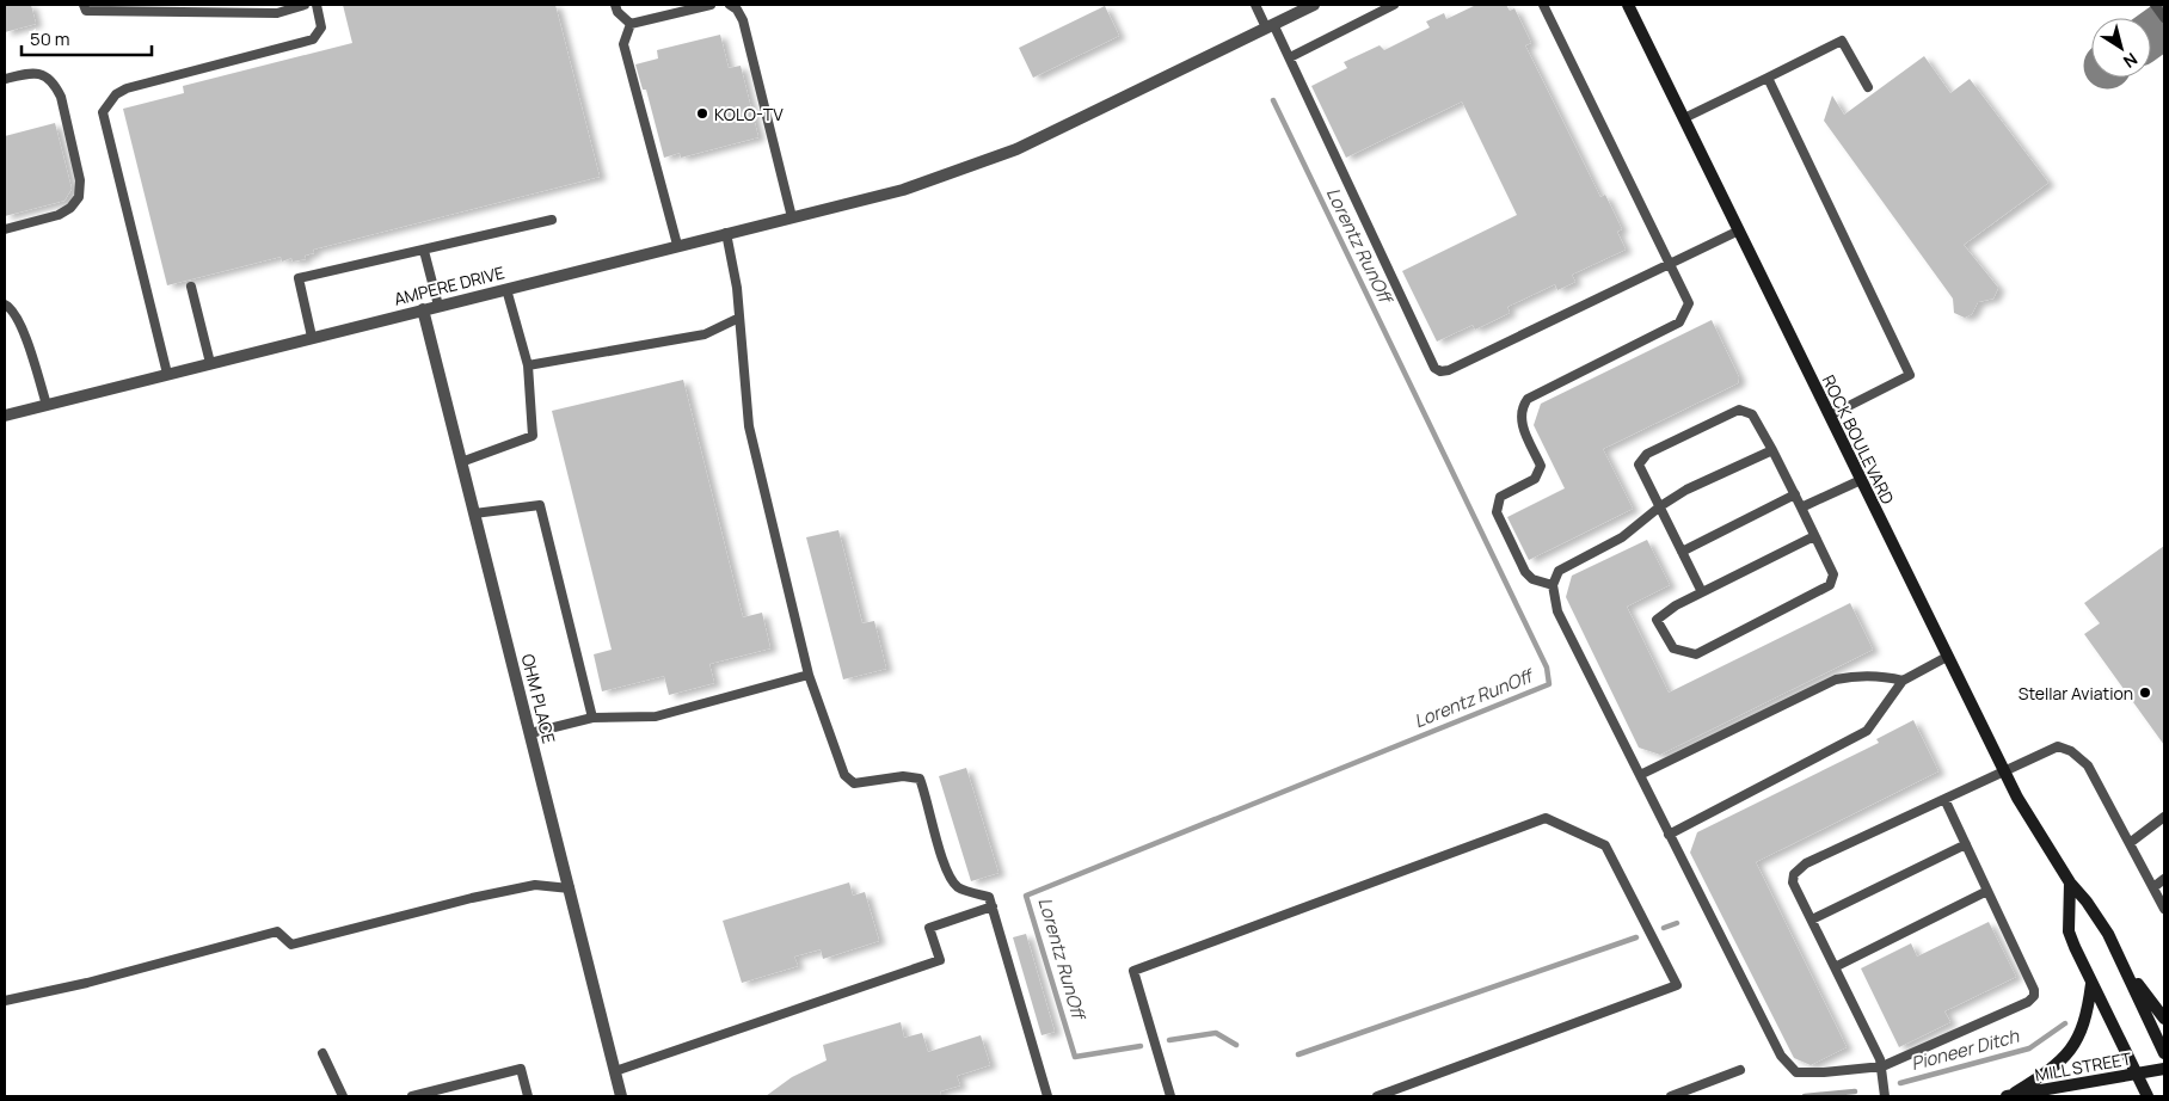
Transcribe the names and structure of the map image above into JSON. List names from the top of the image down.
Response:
{
  "streets": {
    "main road": ["ROCK BOULEVARD", "MILL STREET"],
    "street": ["AMPERE DRIVE", "OHM PLACE"]
  },
  "crossings": [
    ["AMPERE DRIVE", "OHM PLACE"]
  ],
  "water": ["Lorentz RunOff", "Pioneer Ditch"],
  "places": ["KOLO-TV", "Stellar Aviation"],
  "scale_bar": "50 m",
  "north": "bottom right"
}
